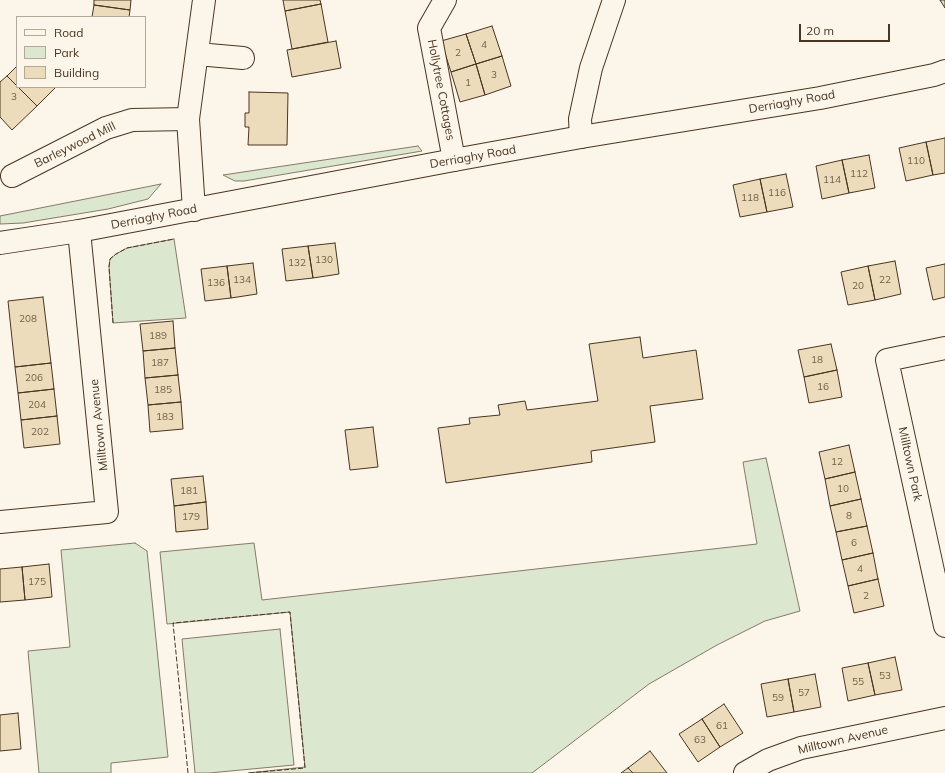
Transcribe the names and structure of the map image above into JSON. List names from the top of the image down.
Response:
{
  "streets": {
    "street": [
      "Hollytree Cottages",
      "Derriaghy Road",
      "Barleywood Mill",
      "Milltown Avenue",
      "Milltown Park"
    ]
  },
  "crossings": [
    ["Hollytree Cottages", "Derriaghy Road"],
    ["Derriaghy Road", "Milltown Avenue"]
  ],
  "house_numbers": [
    "4",
    "2",
    "3",
    "1",
    "3",
    "110",
    "112",
    "114",
    "116",
    "118",
    "130",
    "132",
    "134",
    "22",
    "136",
    "20",
    "208",
    "189",
    "18",
    "187",
    "206",
    "16",
    "185",
    "204",
    "183",
    "202",
    "12",
    "10",
    "181",
    "8",
    "179",
    "6",
    "4",
    "175",
    "2",
    "53",
    "55",
    "57",
    "59",
    "61",
    "63"
  ],
  "legend": ["Road", "Park", "Building"],
  "scale_bar": "20 m"
}
